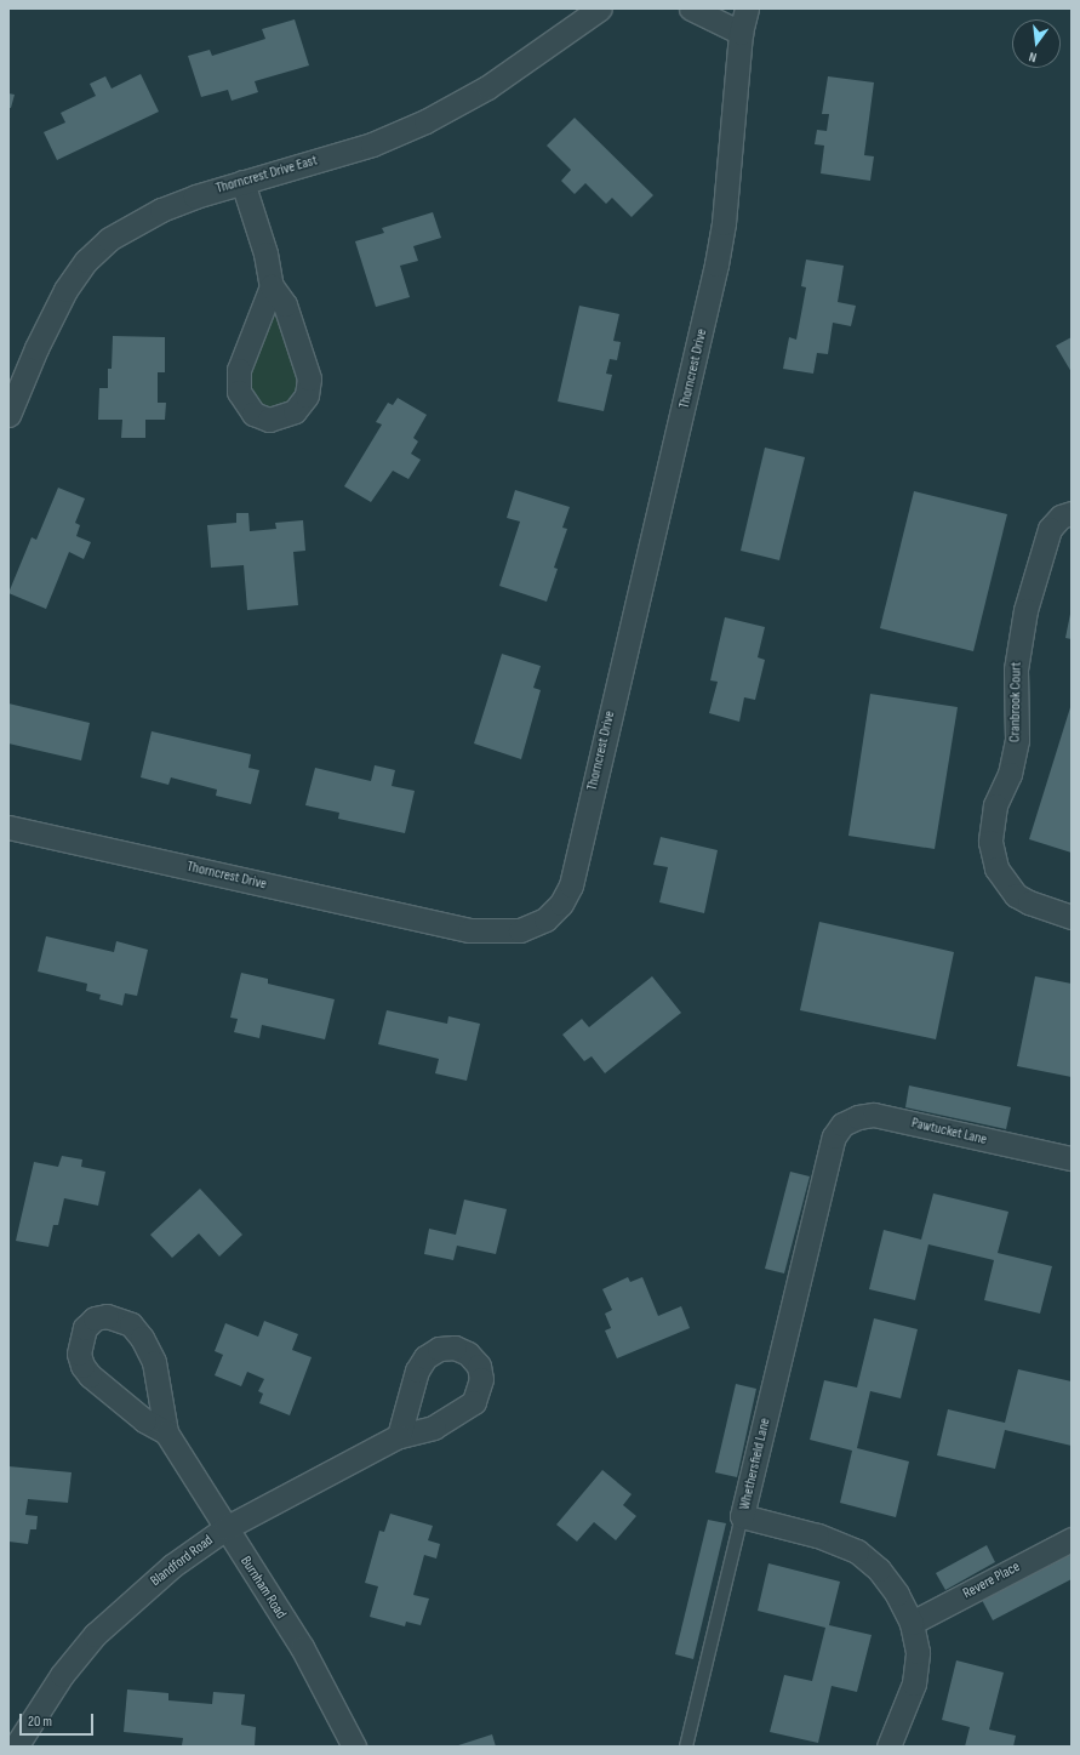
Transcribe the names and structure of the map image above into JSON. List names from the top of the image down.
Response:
{
  "streets": {
    "street": [
      "Thorncrest Drive East",
      "Thorncrest Drive",
      "Cranbrook Court",
      "Pawtucket Lane",
      "Whethersfield Lane",
      "Blandford Road",
      "Revere Place",
      "Burnham Road"
    ]
  },
  "crossings": [
    ["Pawtucket Lane", "Whethersfield Lane"],
    ["Whethersfield Lane", "Revere Place"],
    ["Blandford Road", "Burnham Road"]
  ],
  "scale_bar": "20 m",
  "north": "bottom"
}
